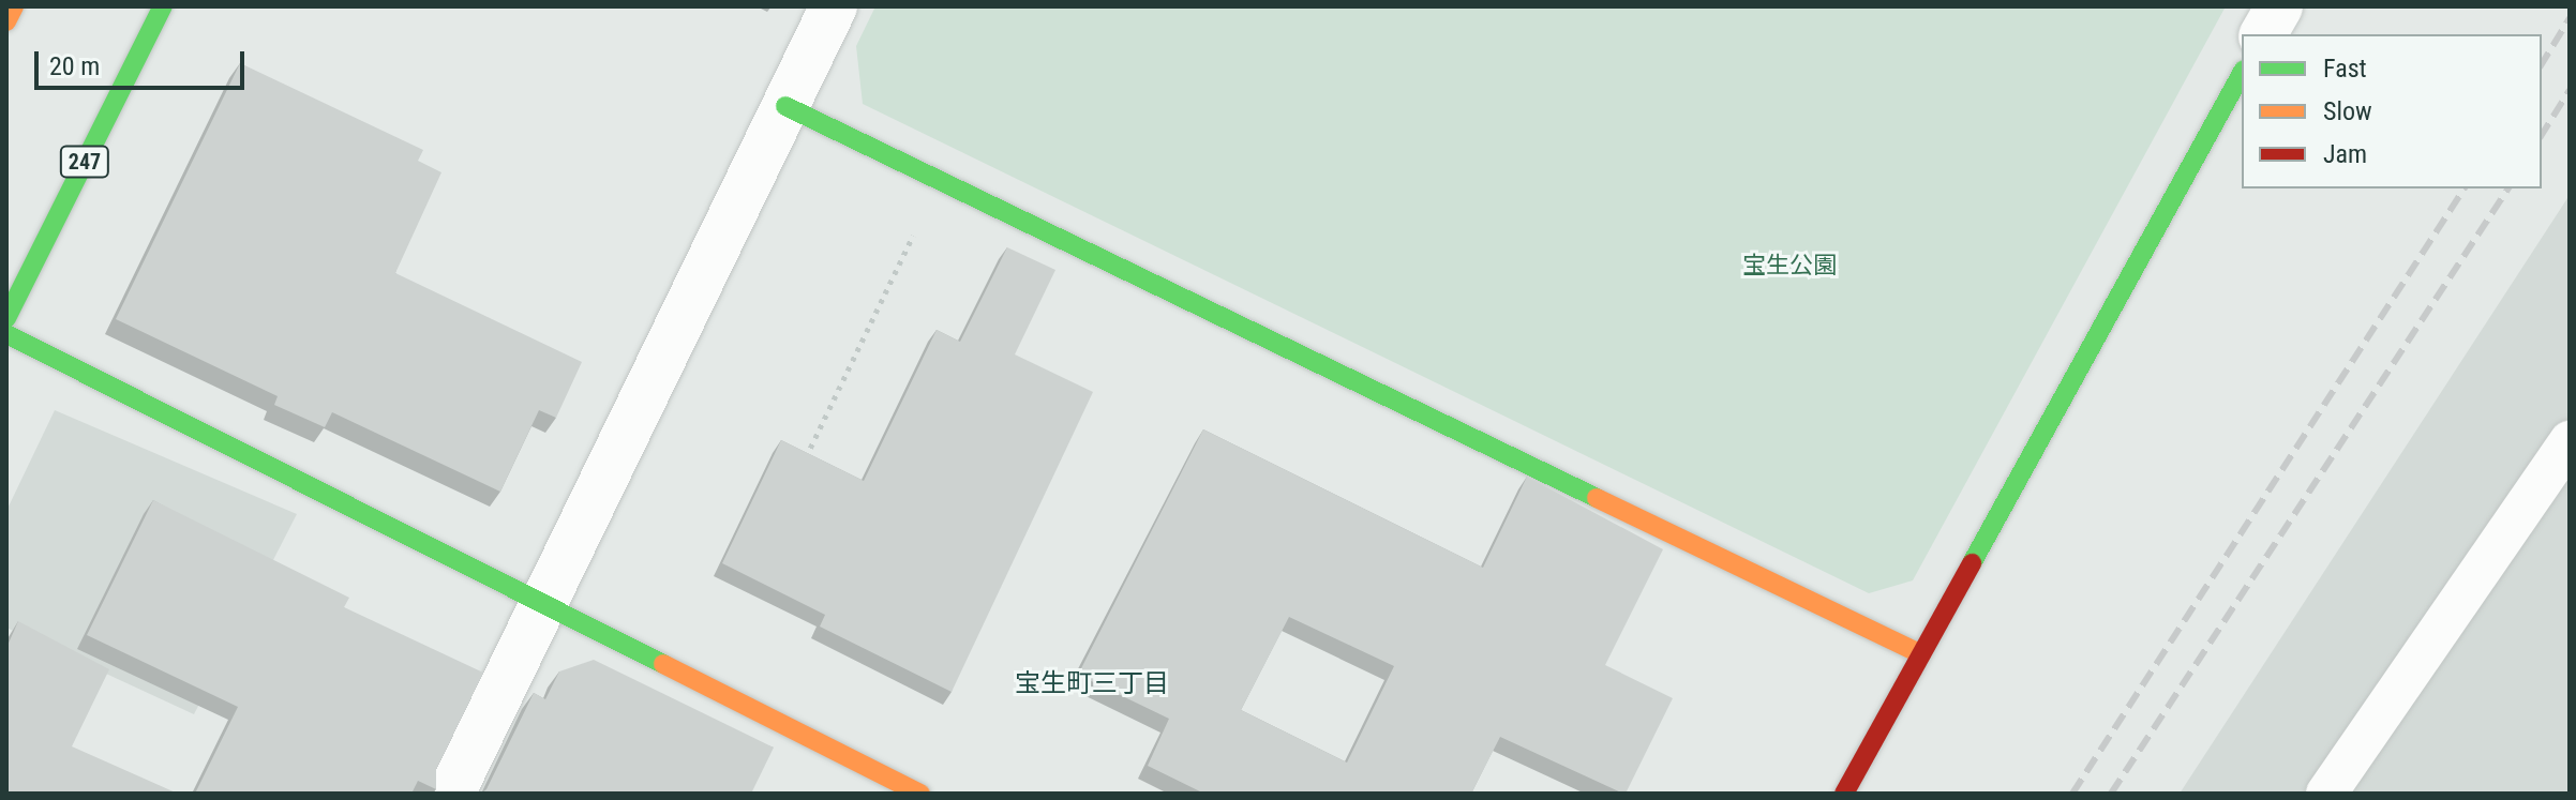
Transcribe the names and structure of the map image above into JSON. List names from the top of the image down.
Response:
{
  "streets": {
    "main road": ["247"]
  },
  "districts": ["宝生町三丁目"],
  "parks": ["宝生公園"],
  "legend": ["Fast", "Slow", "Jam"],
  "scale_bar": "20 m"
}
